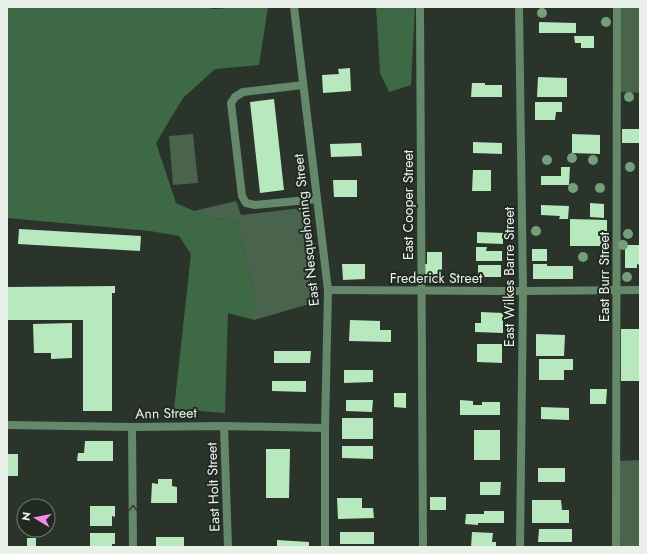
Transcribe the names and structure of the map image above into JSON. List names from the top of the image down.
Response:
{
  "streets": {
    "street": [
      "East Cooper Street",
      "East Nesquehoning Street",
      "East Wilkes Barre Street",
      "East Burr Street",
      "Frederick Street",
      "Ann Street",
      "East Holt Street"
    ]
  },
  "crossings": [
    ["East Cooper Street", "Frederick Street"],
    ["East Nesquehoning Street", "Frederick Street"],
    ["East Nesquehoning Street", "Ann Street"],
    ["East Wilkes Barre Street", "Frederick Street"],
    ["East Burr Street", "Frederick Street"],
    ["Ann Street", "East Holt Street"]
  ],
  "north": "left"
}
